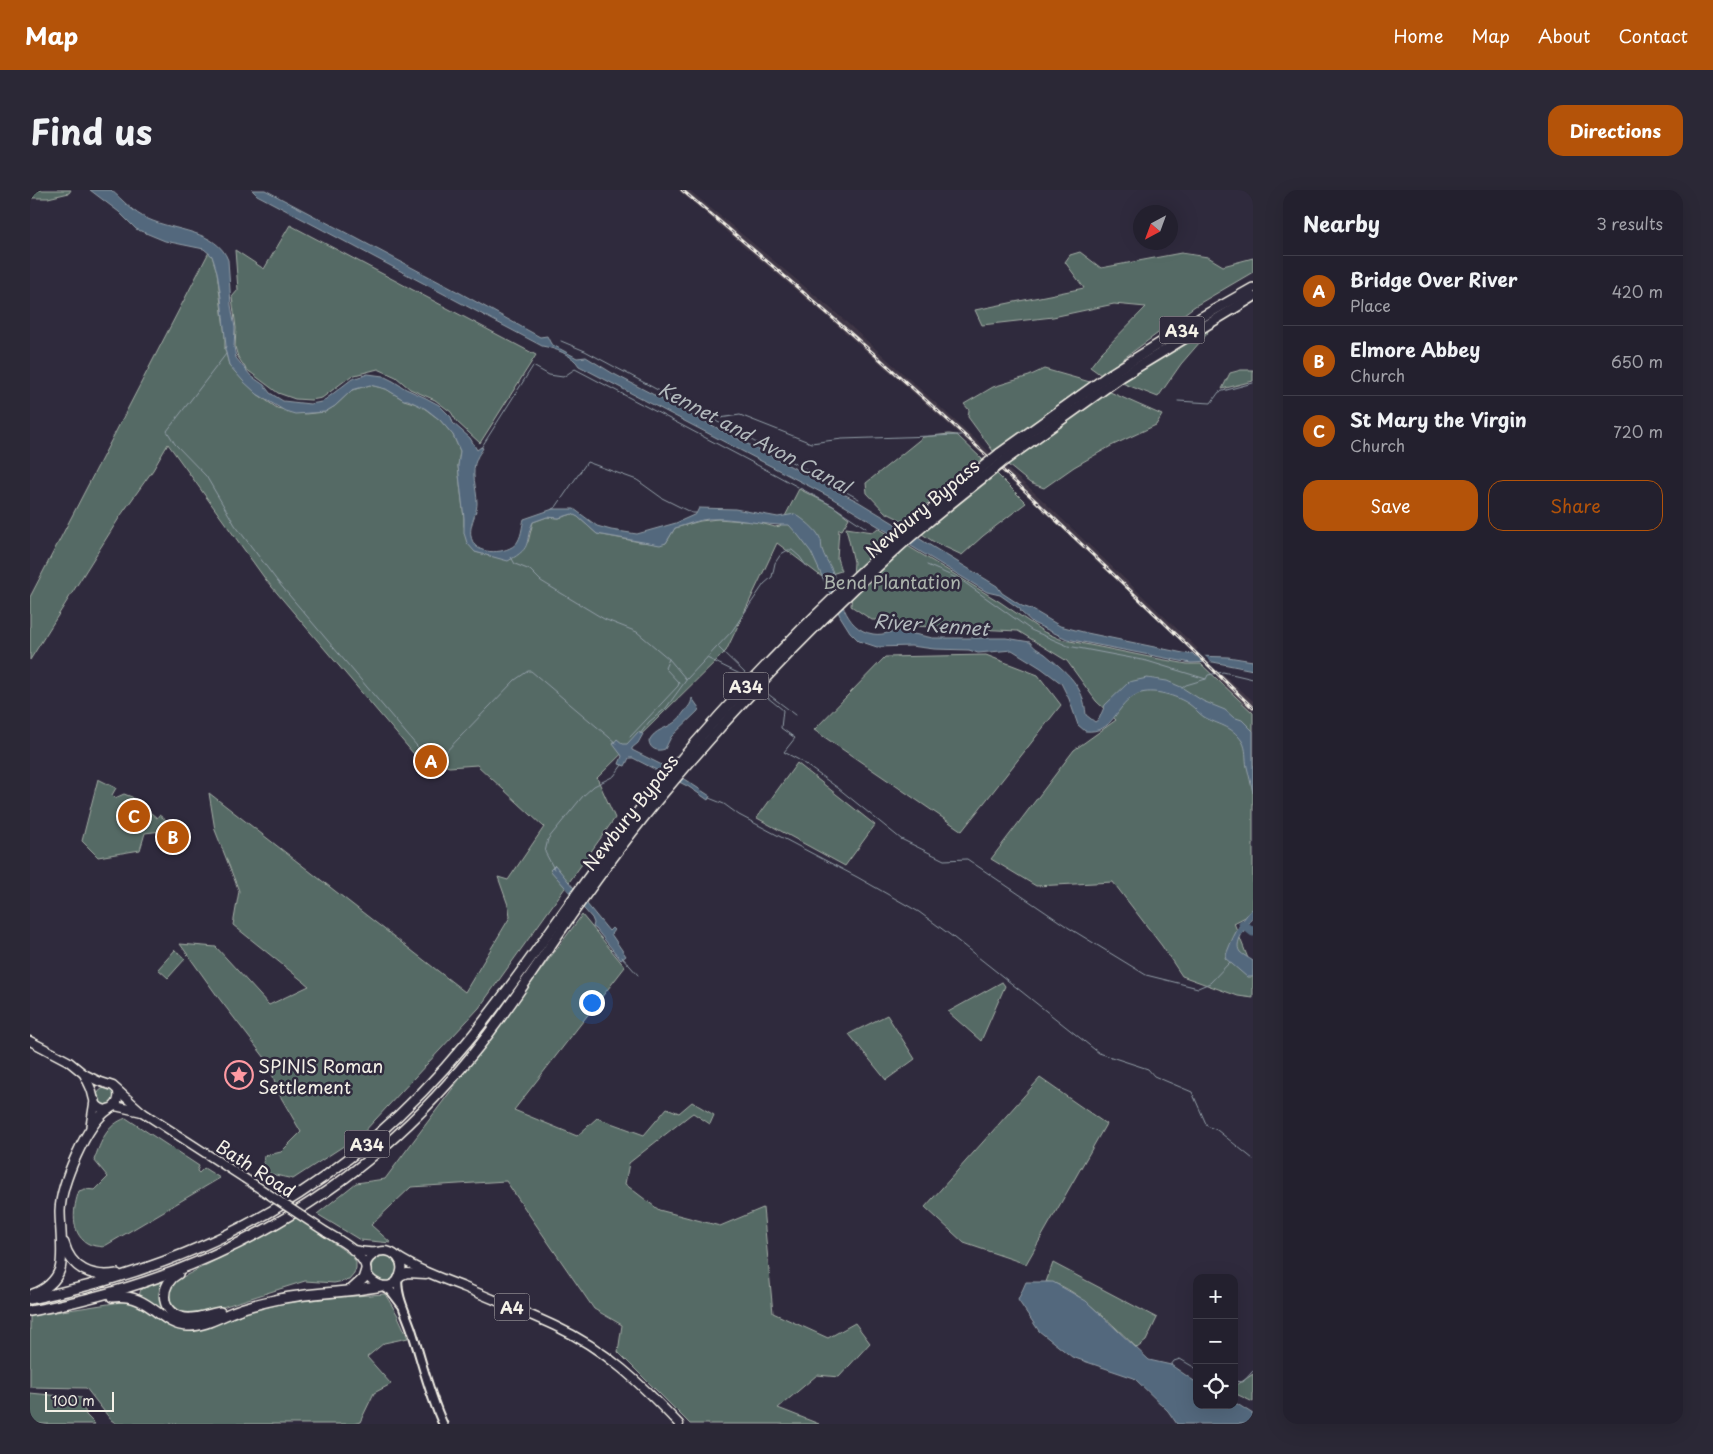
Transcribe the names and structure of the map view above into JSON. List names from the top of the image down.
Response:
{
  "streets": {
    "highway": ["A34", "Newbury Bypass"],
    "main road": ["Bath Road", "A4"]
  },
  "crossings": [
    ["Bath Road", "A4"]
  ],
  "water": ["Kennet and Avon Canal", "River Kennet"],
  "parks": ["Bend Plantation"],
  "places": {
    "place": ["SPINIS Roman Settlement"]
  },
  "scale_bar": "100 m",
  "north": "bottom left",
  "page": {
    "header": "Map",
    "nav": [
      "Home",
      "Map",
      "About",
      "Contact"
    ],
    "title": "Find us",
    "buttons": [
      "Directions",
      ["Save", "Share"]
    ],
    "heading": ["Nearby", "3 results"],
    "list": [
      {
        "mark": "A",
        "name": "Bridge Over River",
        "note": "Place",
        "value": "420 m"
      },
      {
        "mark": "B",
        "name": "Elmore Abbey",
        "note": "Church",
        "value": "650 m"
      },
      {
        "mark": "C",
        "name": "St Mary the Virgin",
        "note": "Church",
        "value": "720 m"
      }
    ],
    "pins": ["A", "C", "B"],
    "map_buttons": ["+", "−"],
    "scale": "100 m"
  }
}
